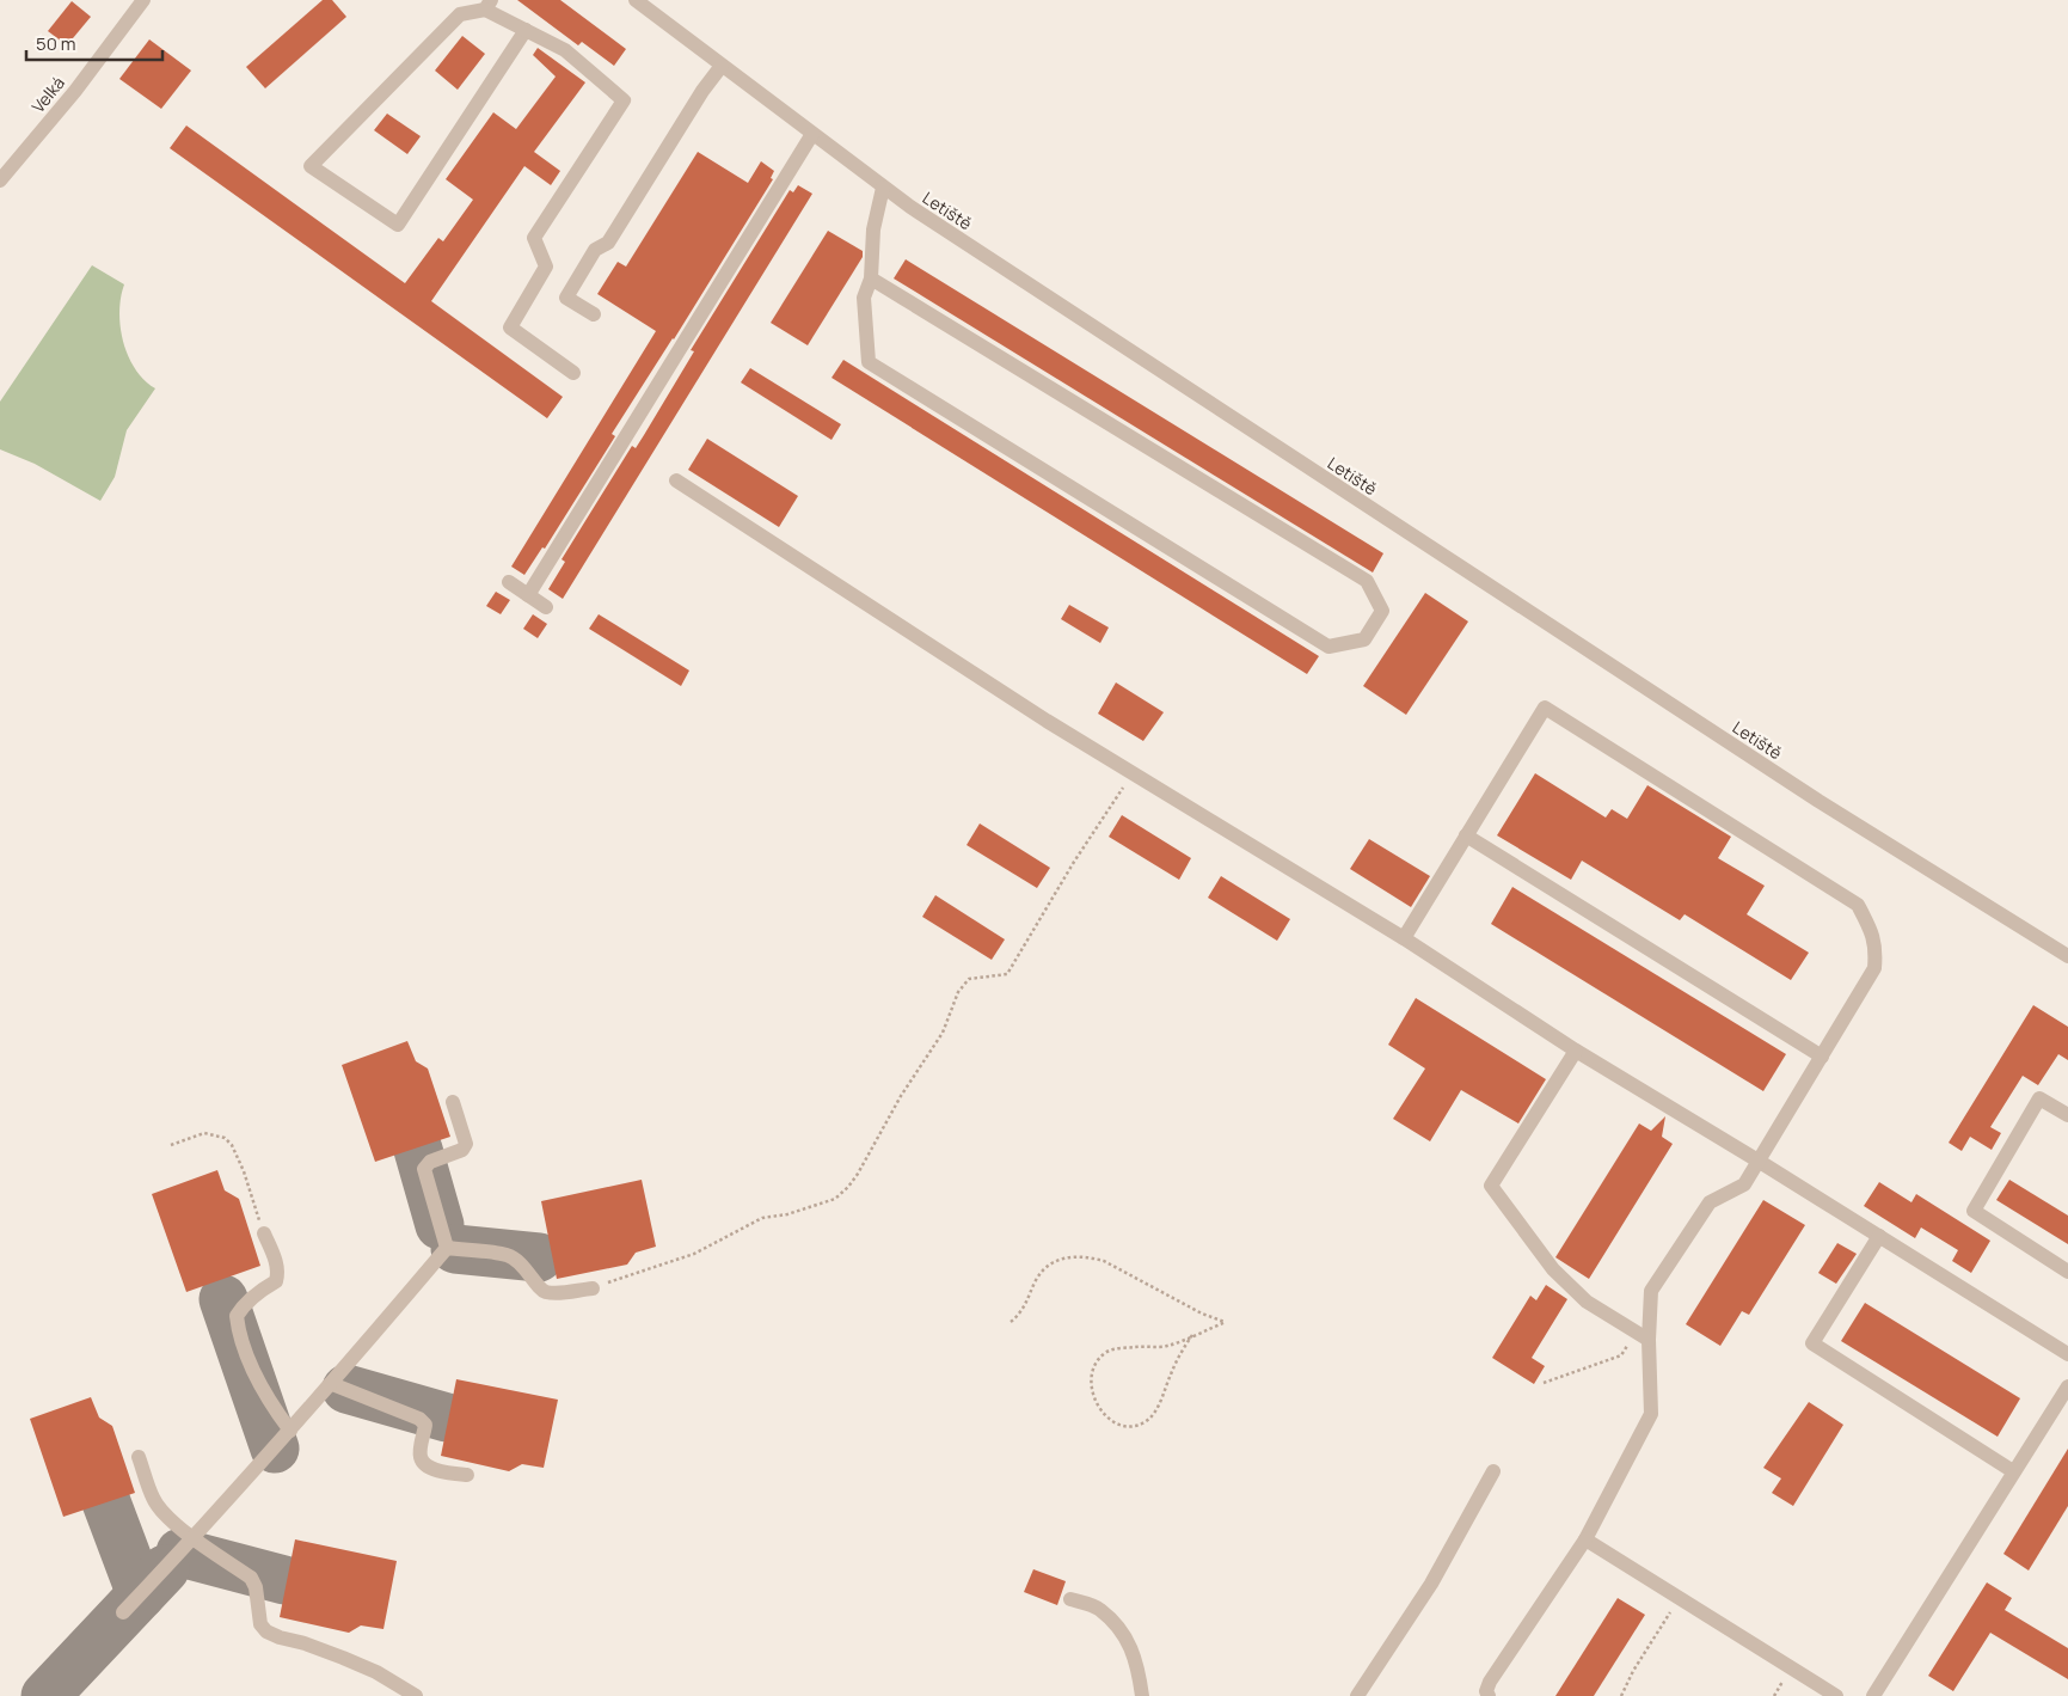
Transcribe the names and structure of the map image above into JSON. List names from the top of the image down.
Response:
{
  "streets": {
    "street": ["Velká", "Letiště"]
  },
  "scale_bar": "50 m"
}
